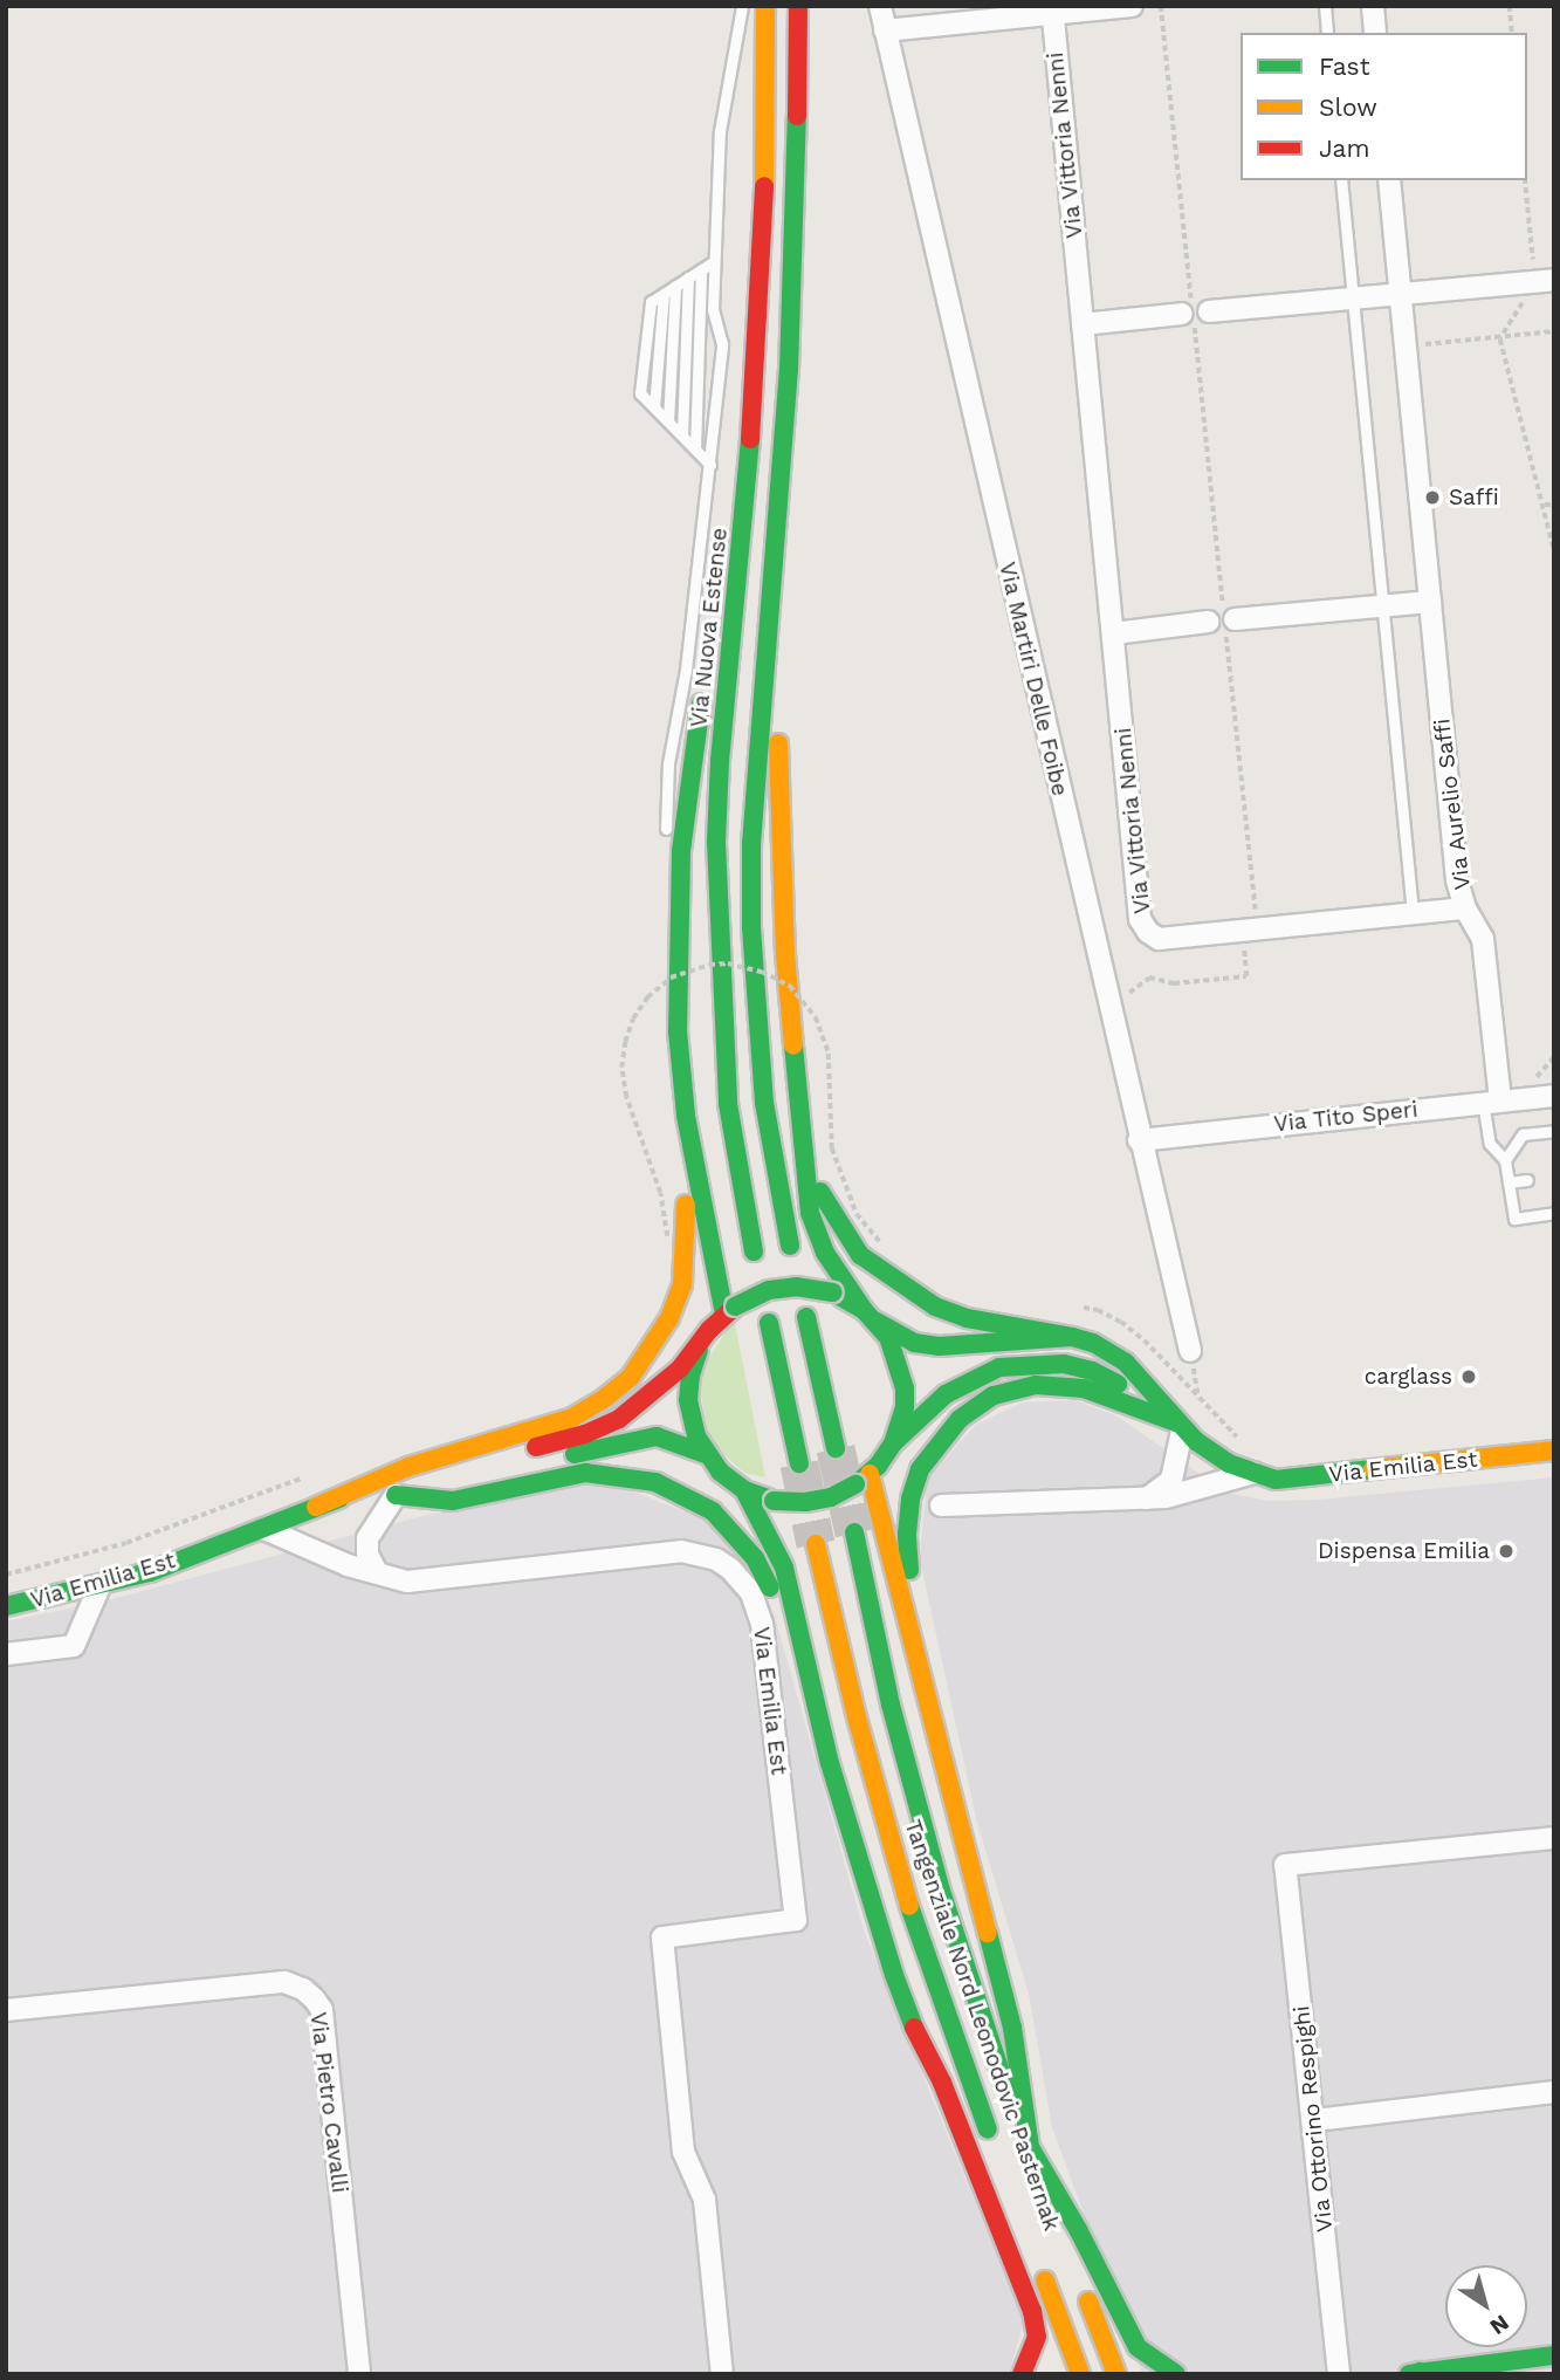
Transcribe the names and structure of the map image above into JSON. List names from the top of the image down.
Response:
{
  "streets": {
    "main road": ["Via Nuova Estense", "Via Emilia Est", "Tangenziale Nord Leonodovic Pasternak"],
    "street": [
      "Via Vittoria Nenni",
      "Via Martiri Delle Foibe",
      "Via Aurelio Saffi",
      "Via Tito Speri",
      "Via Pietro Cavalli",
      "Via Ottorino Respighi"
    ]
  },
  "crossings": [
    ["Via Vittoria Nenni", "Via Aurelio Saffi"],
    ["Via Martiri Delle Foibe", "Via Tito Speri"],
    ["Via Aurelio Saffi", "Via Tito Speri"]
  ],
  "places": ["Saffi", "carglass", "Dispensa Emilia"],
  "legend": ["Fast", "Slow", "Jam"],
  "north": "bottom right"
}
